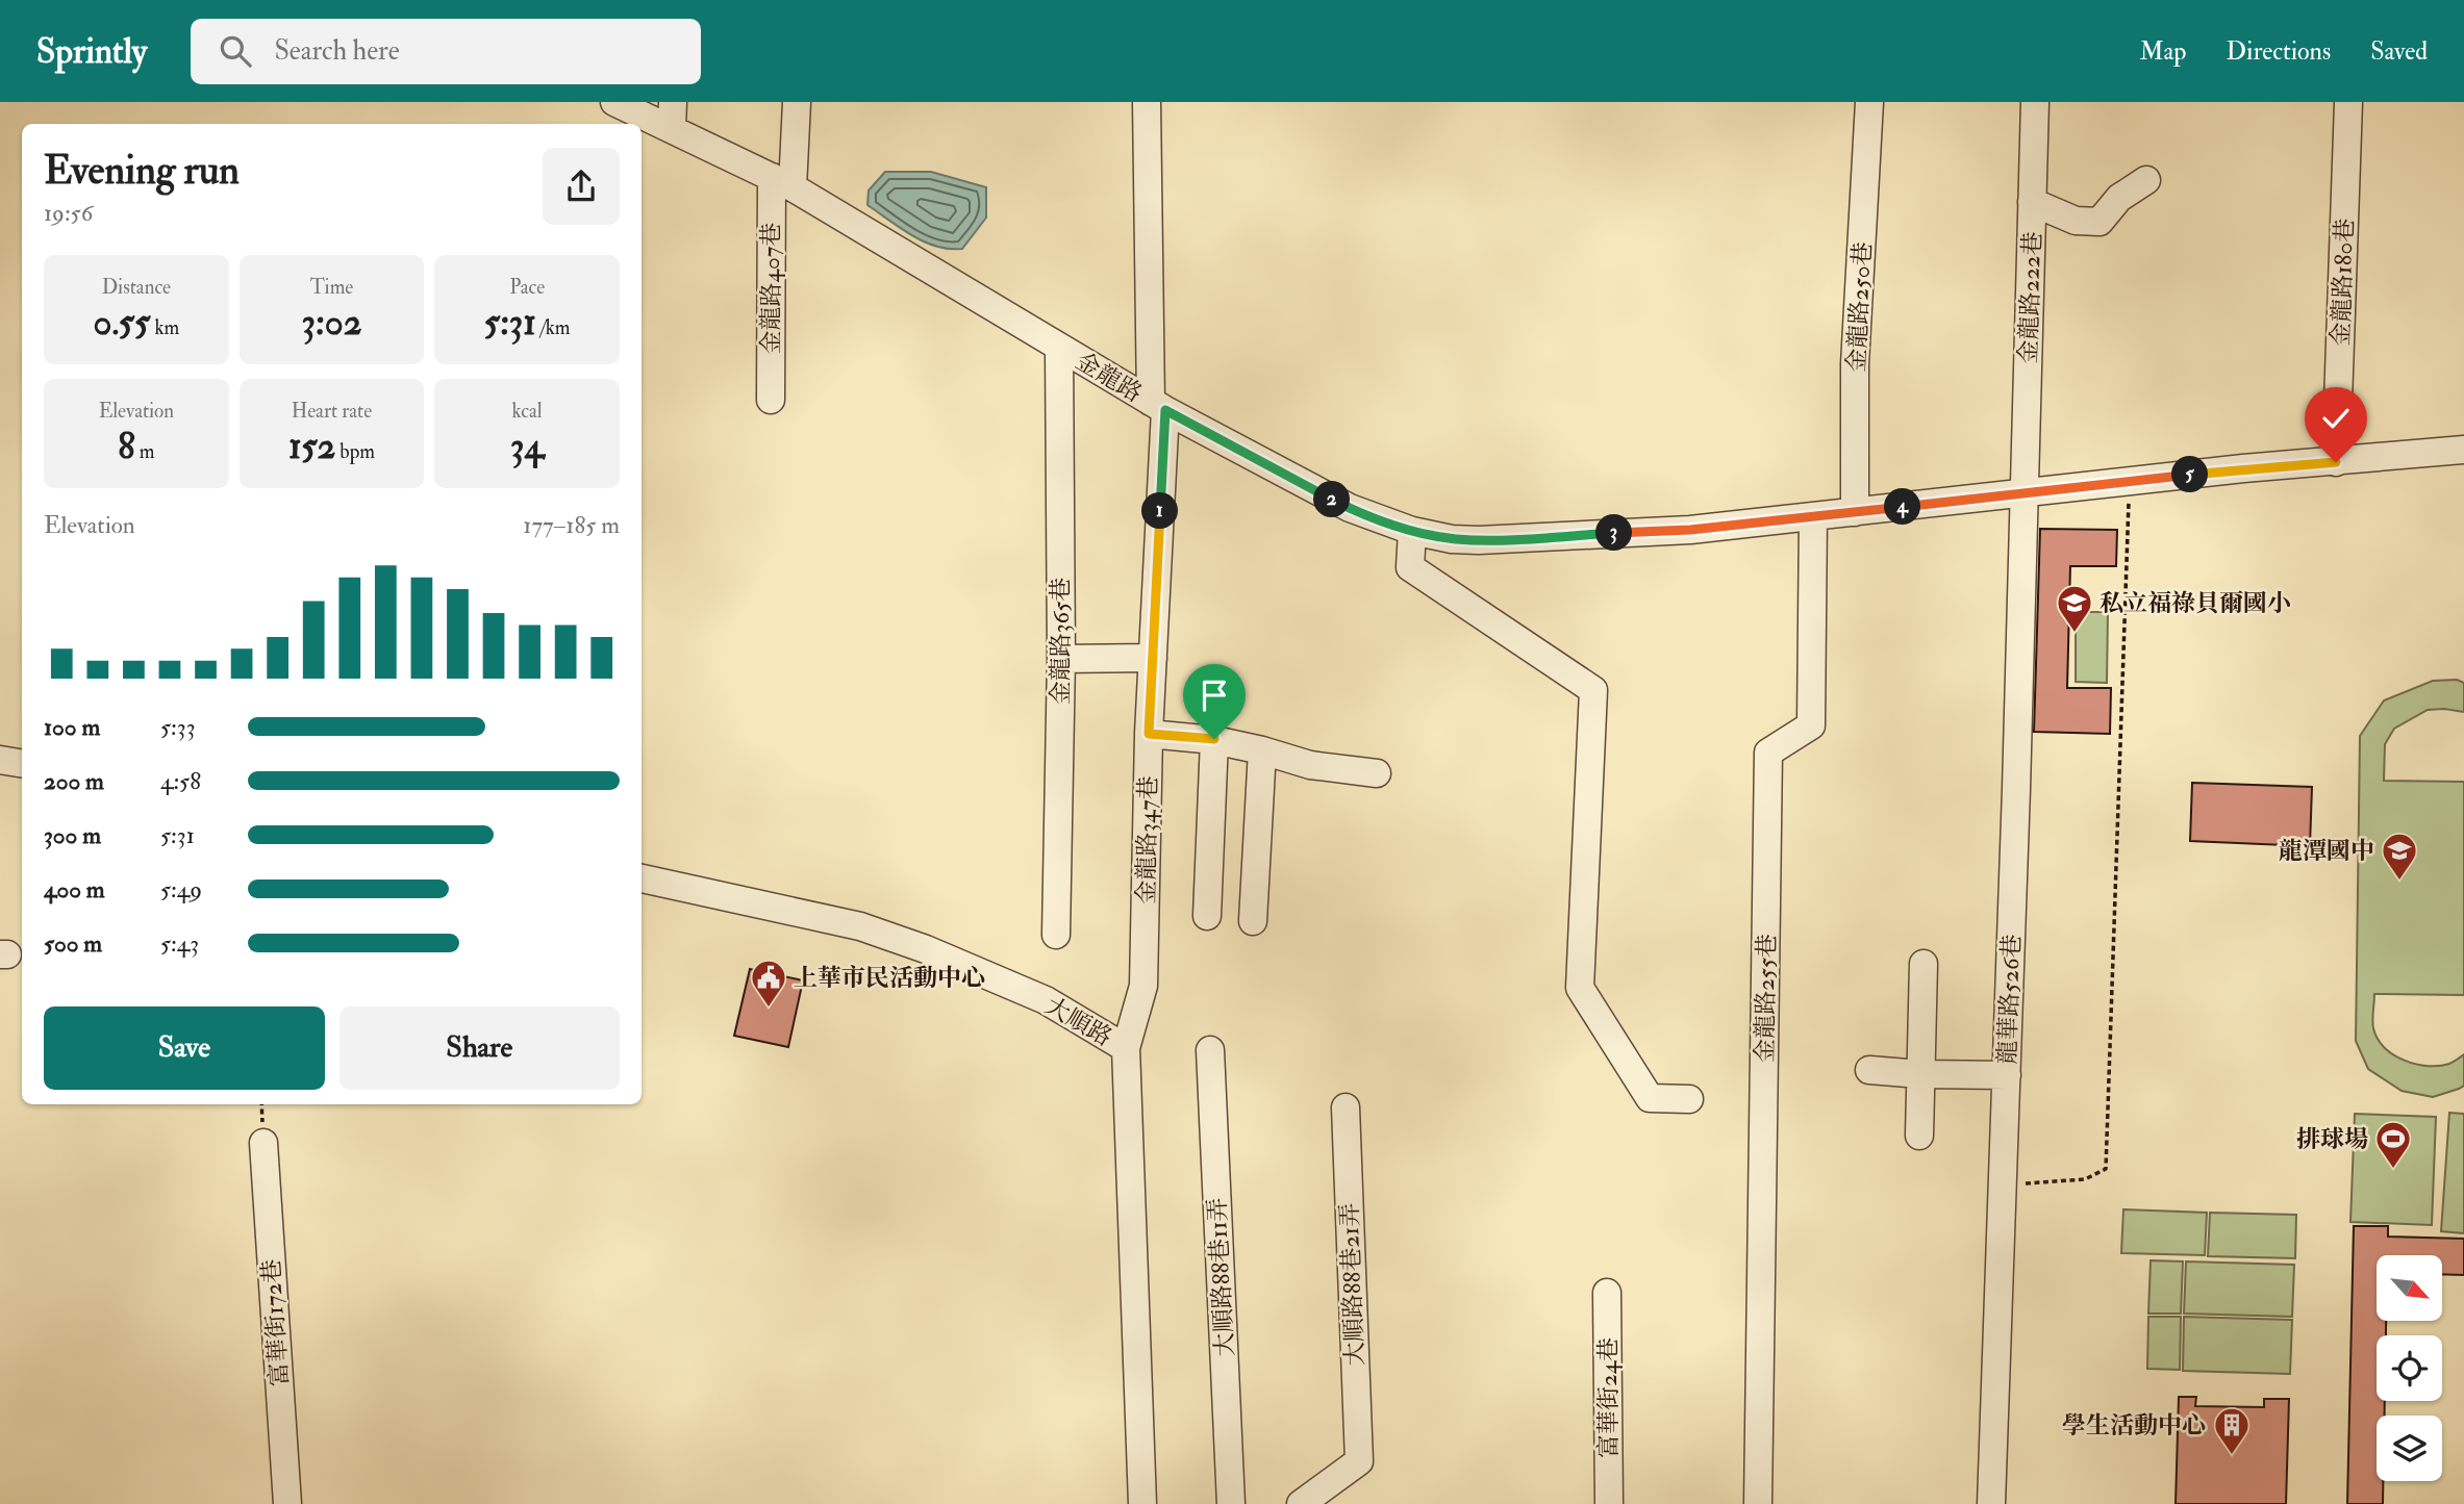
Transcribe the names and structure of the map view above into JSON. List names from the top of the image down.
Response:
{
  "streets": {
    "street": [
      "金龍路180巷",
      "金龍路407巷",
      "金龍路222巷",
      "金龍路250巷",
      "金龍路",
      "金龍路365巷",
      "金龍路347巷",
      "金龍路255巷",
      "龍華路526巷",
      "大順路",
      "大順路88巷11弄",
      "大順路88巷21弄",
      "富華街172巷",
      "富華街24巷"
    ]
  },
  "crossings": [
    ["金龍路180巷", "金龍路"],
    ["金龍路407巷", "金龍路"],
    ["金龍路222巷", "金龍路"],
    ["金龍路222巷", "龍華路526巷"],
    ["金龍路250巷", "金龍路"],
    ["金龍路", "金龍路365巷"],
    ["金龍路", "金龍路347巷"],
    ["金龍路", "金龍路255巷"],
    ["金龍路", "龍華路526巷"],
    ["金龍路347巷", "大順路"]
  ],
  "places": {
    "school or university": ["私立福祿貝爾國小", "龍潭國中"],
    "public building": ["上華市民活動中心"],
    "sports": ["排球場"],
    "building": ["學生活動中心"]
  },
  "north": "bottom right",
  "page": {
    "header": "Sprintly",
    "search": "Search here",
    "nav": ["Map", "Directions", "Saved"],
    "heading": ["Evening run", "19:56"],
    "stats": [
      ["Distance", "0.55 km"],
      ["Time", "3:02"],
      ["Pace", "5:31 /km"],
      ["Elevation", "8 m"],
      ["Heart rate", "152 bpm"],
      ["kcal", "34"]
    ],
    "pins": [
      "5",
      "2",
      "4",
      "1",
      "3"
    ],
    "chart": ["Elevation", "177–185 m"],
    "list": [
      {
        "name": "100 m",
        "note": "5:33"
      },
      {
        "name": "200 m",
        "note": "4:58"
      },
      {
        "name": "300 m",
        "note": "5:31"
      },
      {
        "name": "400 m",
        "note": "5:49"
      },
      {
        "name": "500 m",
        "note": "5:43"
      }
    ],
    "buttons": ["Save", "Share"]
  }
}
